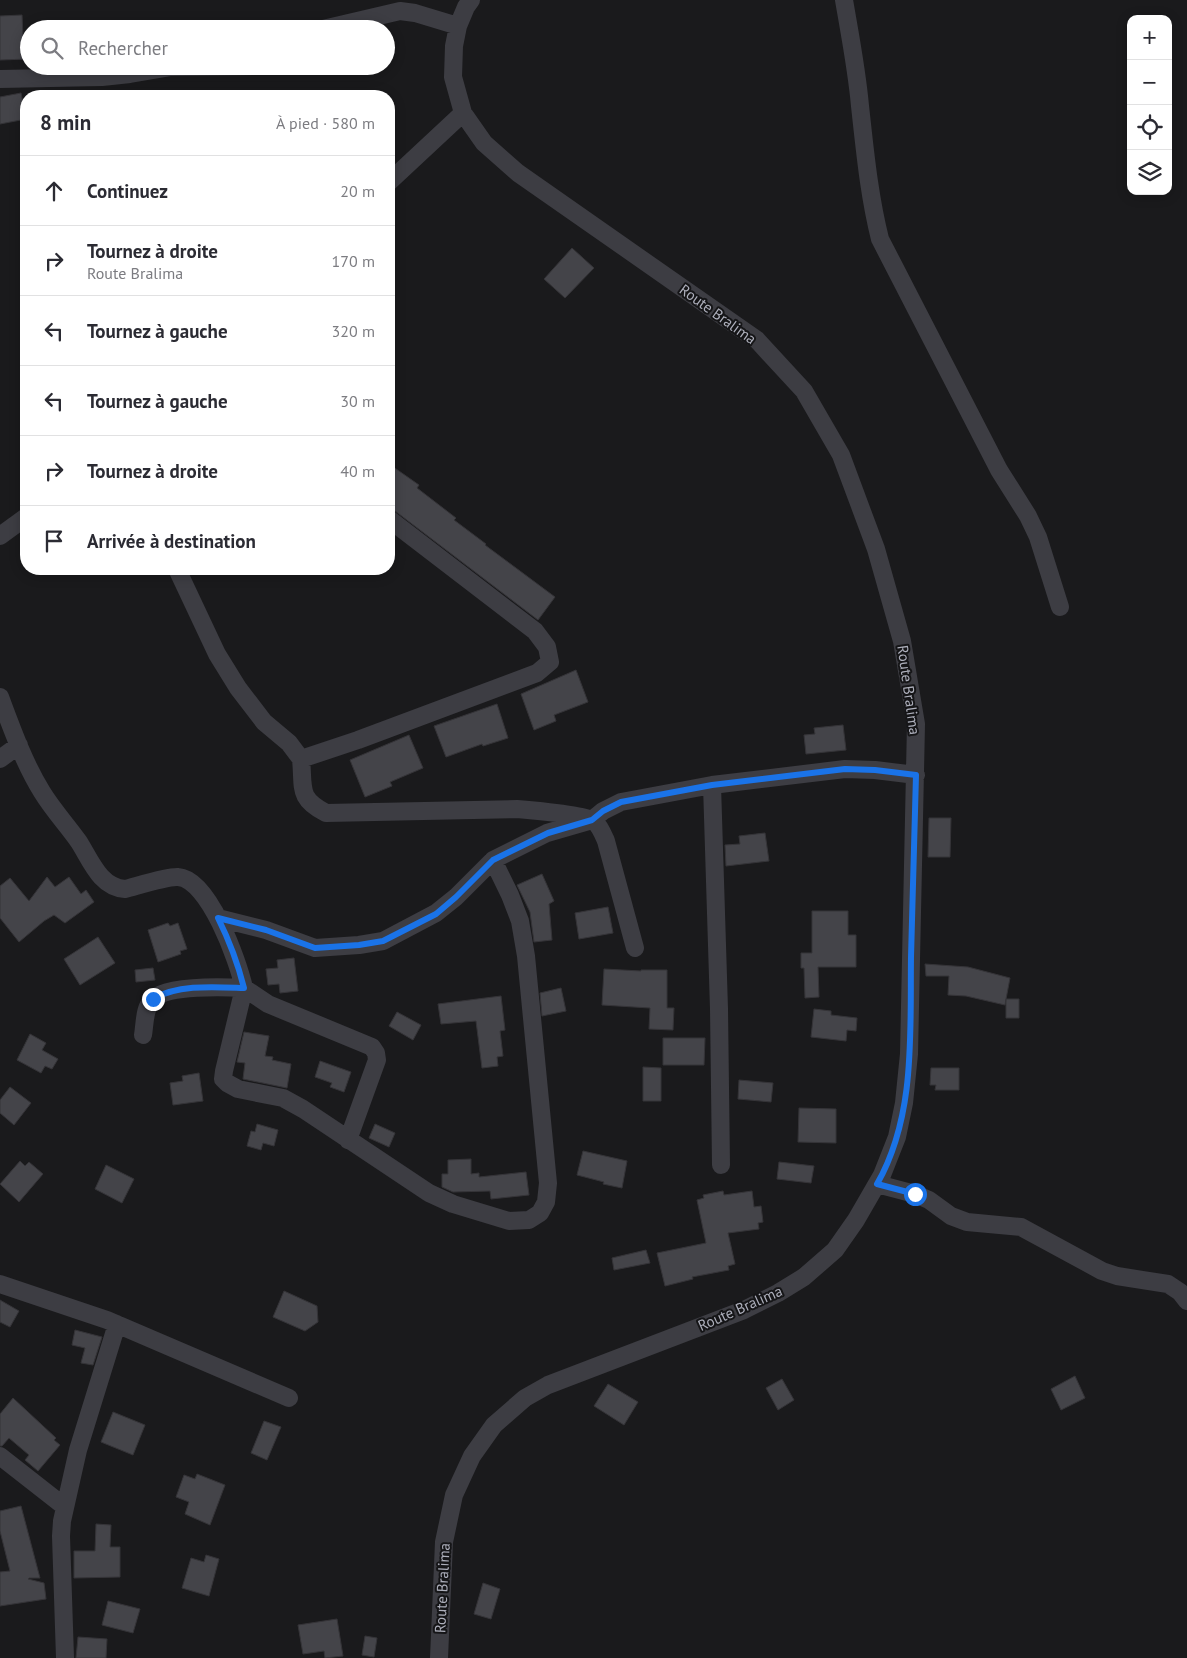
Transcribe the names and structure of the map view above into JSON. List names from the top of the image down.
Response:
{
  "streets": {
    "street": ["Route Bralima"]
  },
  "page": {
    "map_buttons": ["+", "−"],
    "search": "Rechercher",
    "heading": ["8 min", "À pied · 580 m"],
    "list": [
      ["Continuez", "20 m"],
      ["Tournez à droite", "Route Bralima", "170 m"],
      ["Tournez à gauche", "320 m"],
      ["Tournez à gauche", "30 m"],
      ["Tournez à droite", "40 m"],
      "Arrivée à destination"
    ]
  }
}
